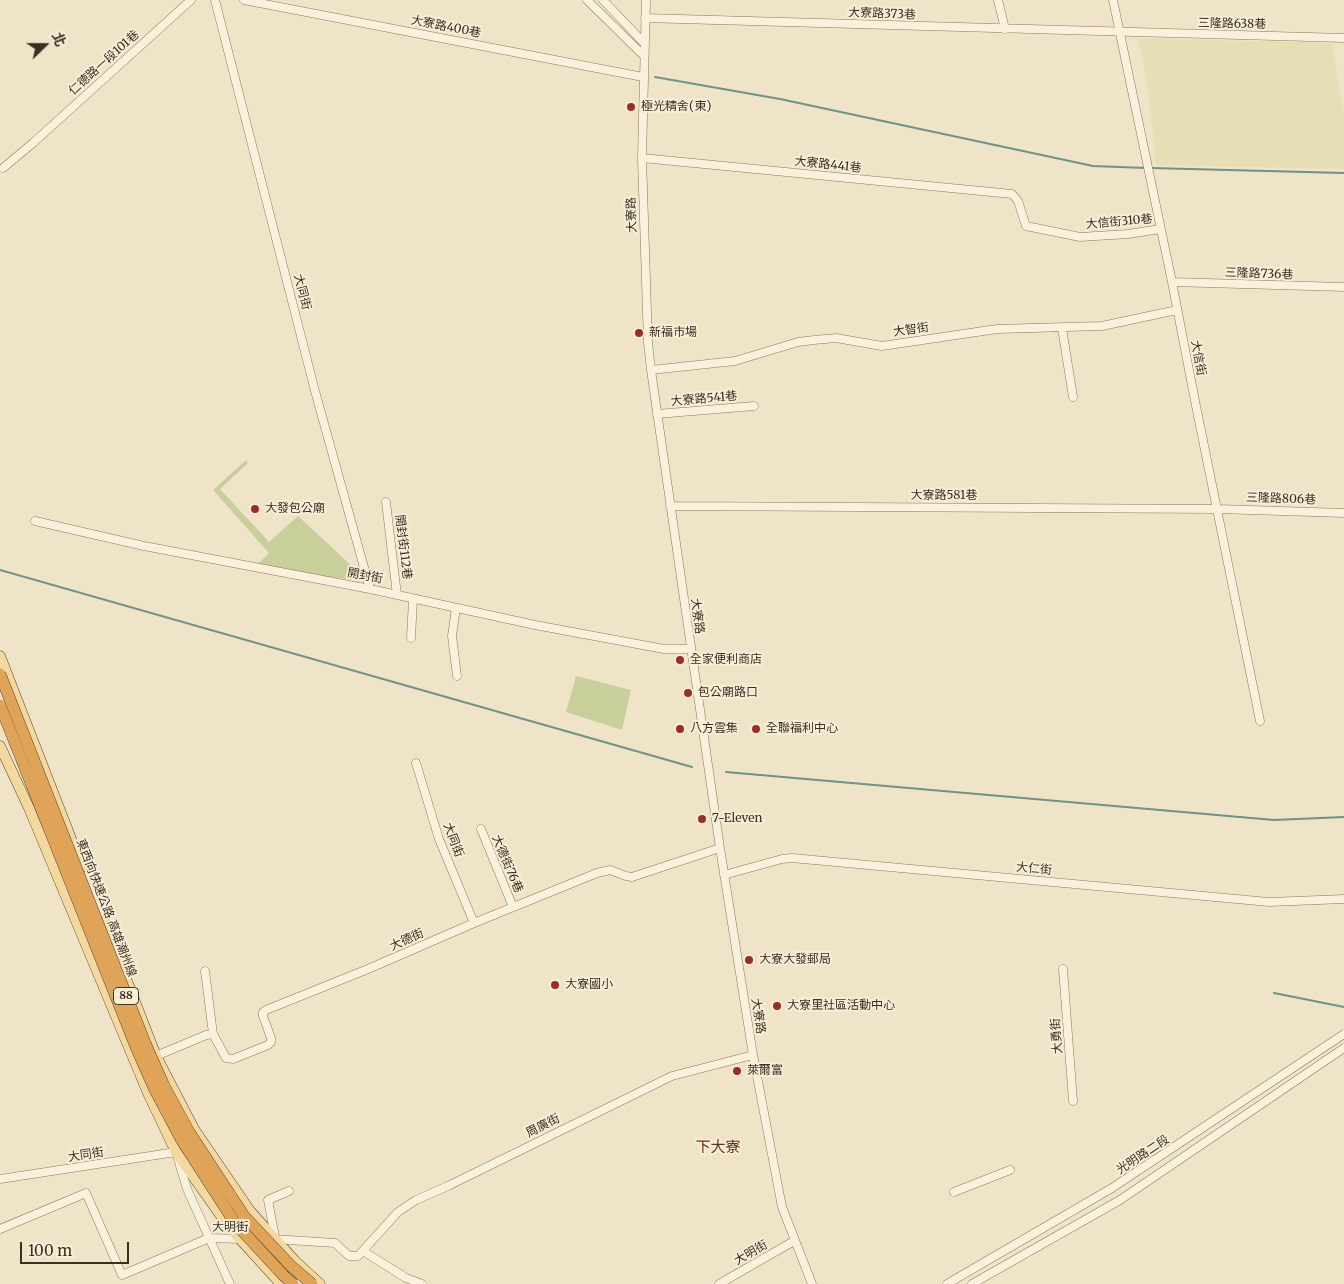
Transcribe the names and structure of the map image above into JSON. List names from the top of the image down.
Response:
{
  "streets": {
    "highway": ["東西向快速公路 高雄潮州線", "88"],
    "street": [
      "大寮路373巷",
      "三隆路638巷",
      "大寮路400巷",
      "仁德路一段101巷",
      "大寮路441巷",
      "大寮路",
      "大信街310巷",
      "三隆路736巷",
      "大同街",
      "大智街",
      "大信街",
      "大寮路541巷",
      "大寮路581巷",
      "三隆路806巷",
      "開封街112巷",
      "開封街",
      "大德街76巷",
      "大仁街",
      "大德街",
      "大勇街",
      "周廣街",
      "光明路二段",
      "大明街"
    ]
  },
  "crossings": [
    ["大寮路373巷", "三隆路638巷"],
    ["大寮路373巷", "大寮路"],
    ["大寮路373巷", "大信街"],
    ["三隆路638巷", "大信街"],
    ["大寮路400巷", "大寮路"],
    ["大寮路441巷", "大寮路"],
    ["大寮路441巷", "大信街310巷"],
    ["大寮路", "大智街"],
    ["大寮路", "大寮路541巷"],
    ["大寮路", "大寮路581巷"],
    ["大寮路", "開封街"],
    ["大寮路", "大仁街"],
    ["大寮路", "大德街"],
    ["大寮路", "周廣街"],
    ["大寮路", "大明街"],
    ["大信街310巷", "大信街"],
    ["三隆路736巷", "大信街"],
    ["大同街", "開封街"],
    ["大同街", "大德街"],
    ["大智街", "大信街"],
    ["大信街", "大寮路581巷"],
    ["大信街", "三隆路806巷"],
    ["大寮路581巷", "三隆路806巷"],
    ["開封街112巷", "開封街"],
    ["大德街76巷", "大德街"],
    ["周廣街", "大明街"]
  ],
  "districts": ["下大寮"],
  "places": [
    "極光精舍(東)",
    "新福市場",
    "大發包公廟",
    "全家便利商店",
    "包公廟路口",
    "八方雲集",
    "全聯福利中心",
    "7-Eleven",
    "大寮大發郵局",
    "大寮國小",
    "大寮里社區活動中心",
    "萊爾富"
  ],
  "scale_bar": "100 m",
  "north": "right"
}
